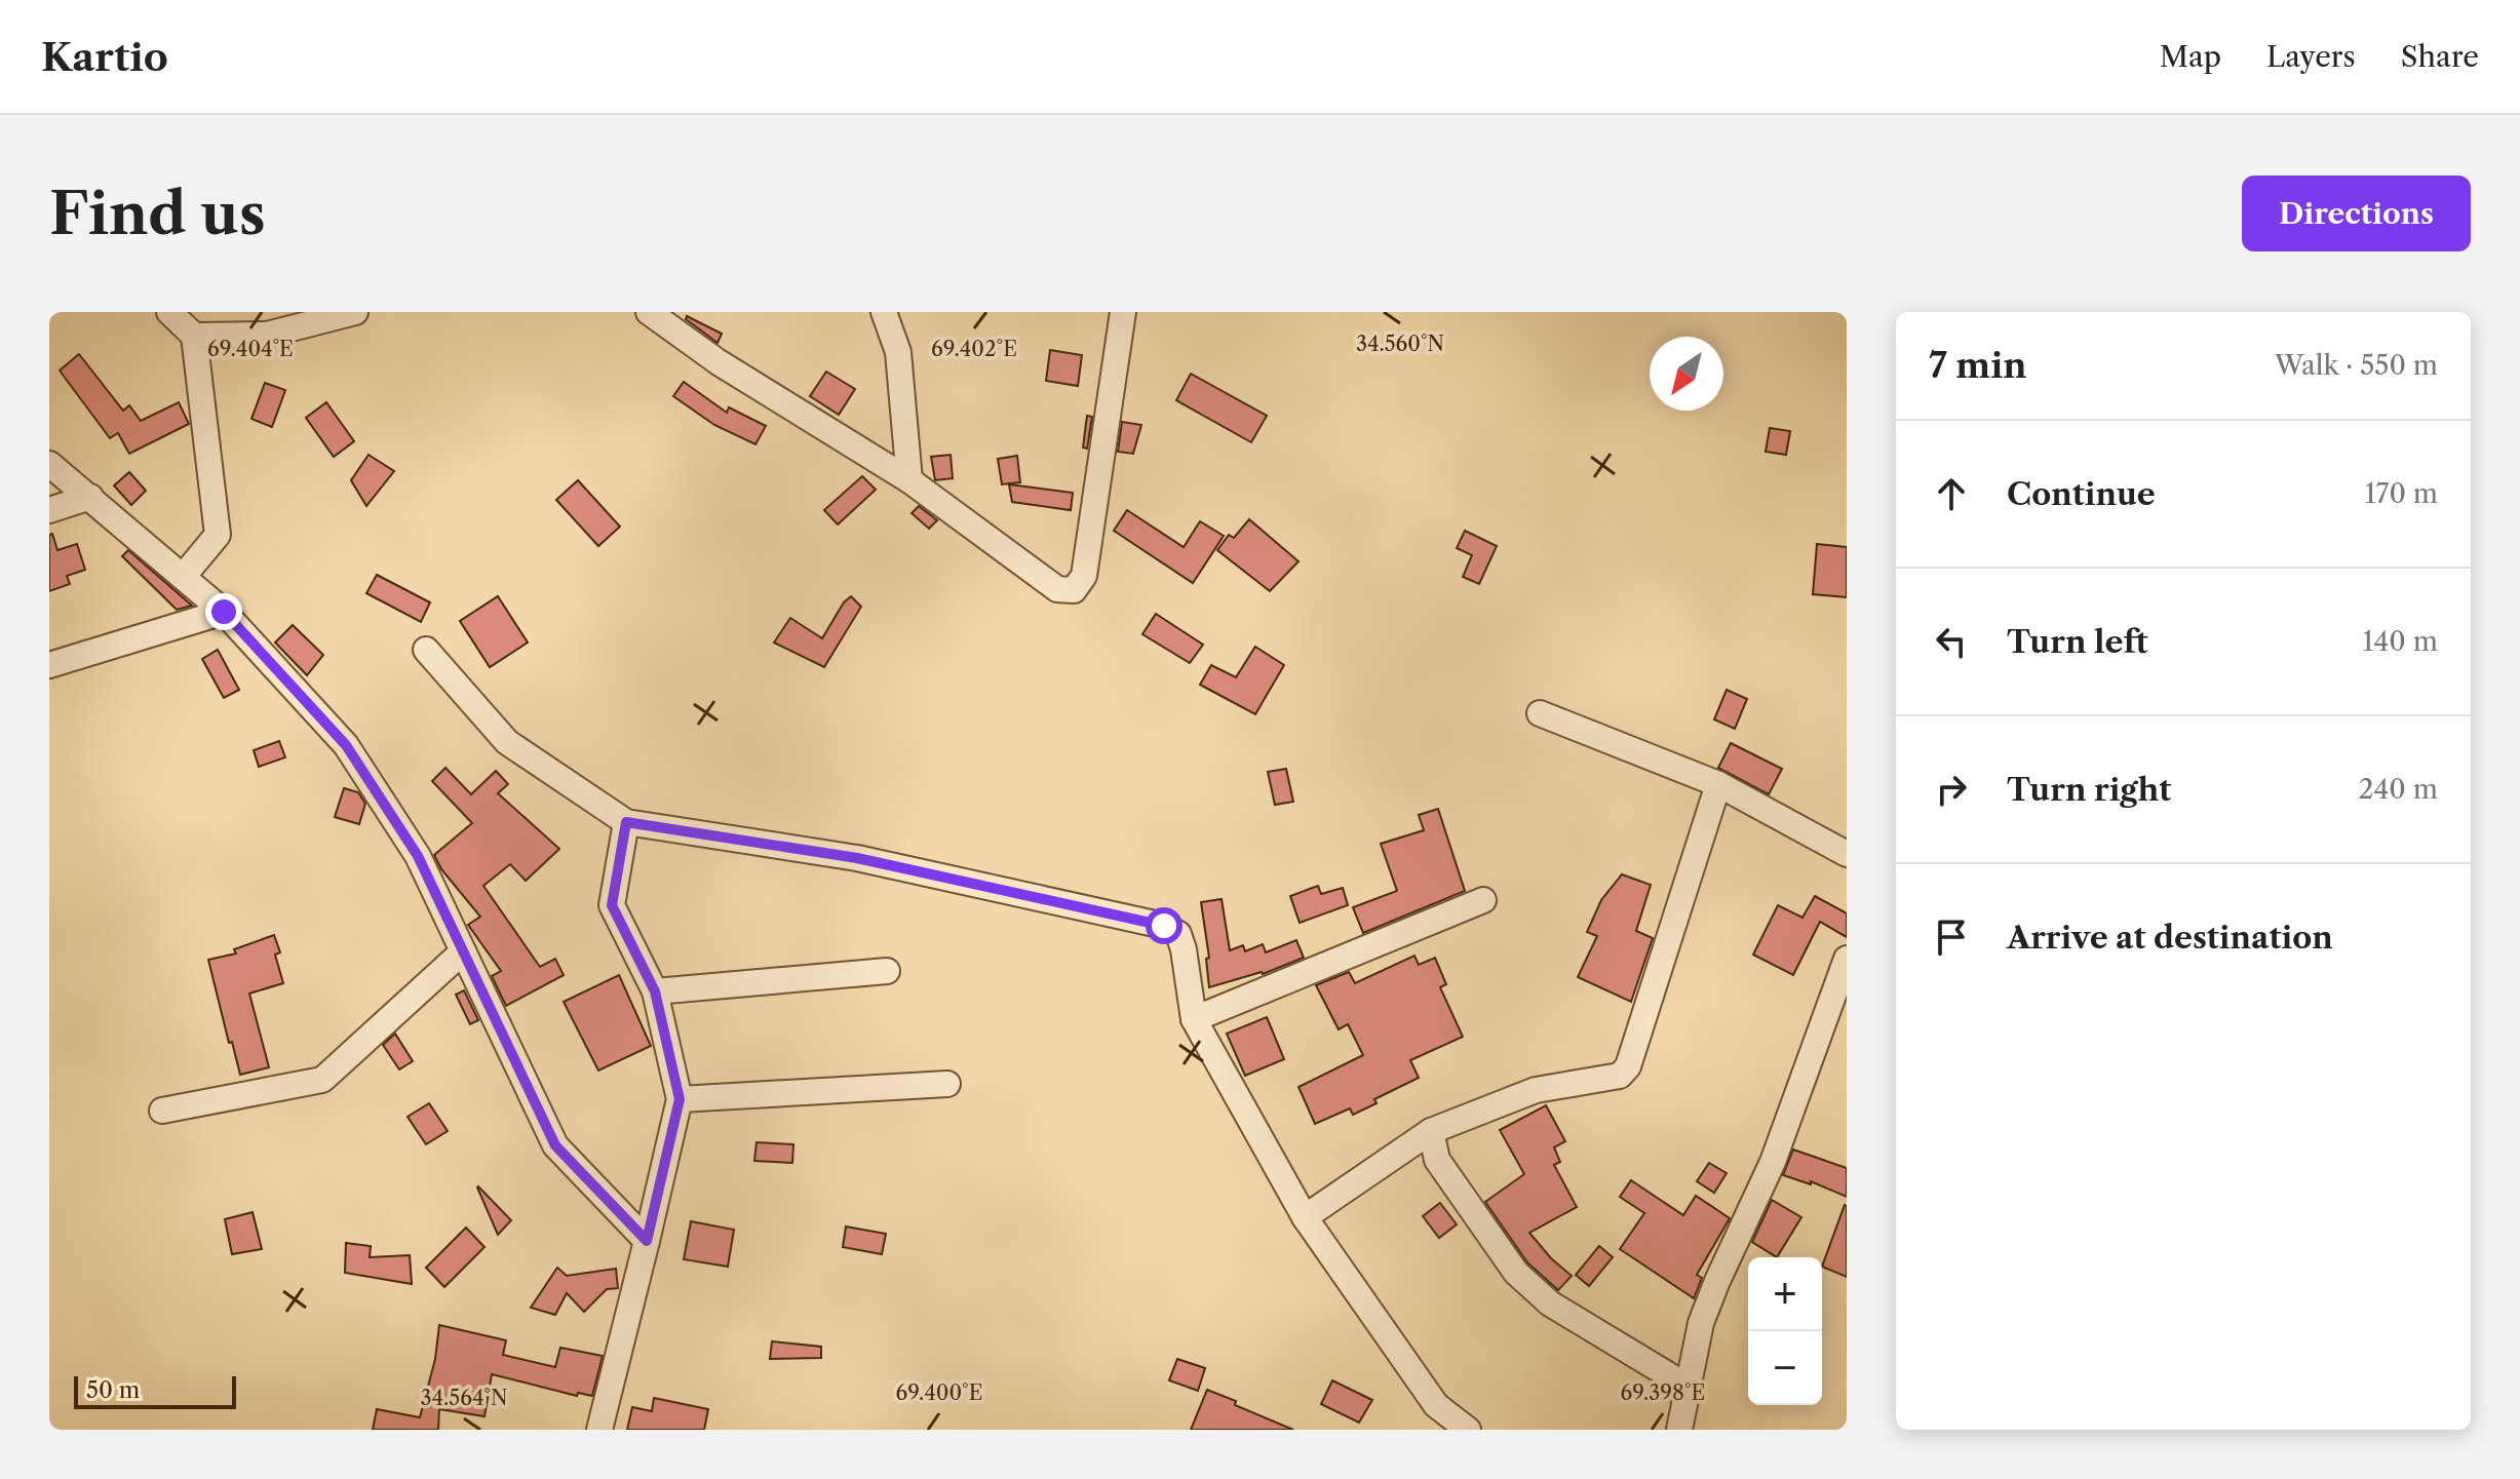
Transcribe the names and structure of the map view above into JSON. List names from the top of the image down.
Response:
{
  "scale_bar": "50 m",
  "north": "bottom left",
  "page": {
    "header": "Kartio",
    "nav": ["Map", "Layers", "Share"],
    "buttons": "Directions",
    "title": "Find us",
    "heading": ["7 min", "Walk · 550 m"],
    "list": [
      ["Continue", "170 m"],
      ["Turn left", "140 m"],
      ["Turn right", "240 m"],
      "Arrive at destination"
    ],
    "map_buttons": ["+", "−"],
    "scale": "50 m"
  },
  "coordinates": [
    "34.560°N",
    "69.404°E",
    "69.402°E",
    "69.400°E",
    "69.398°E",
    "34.564°N"
  ]
}
